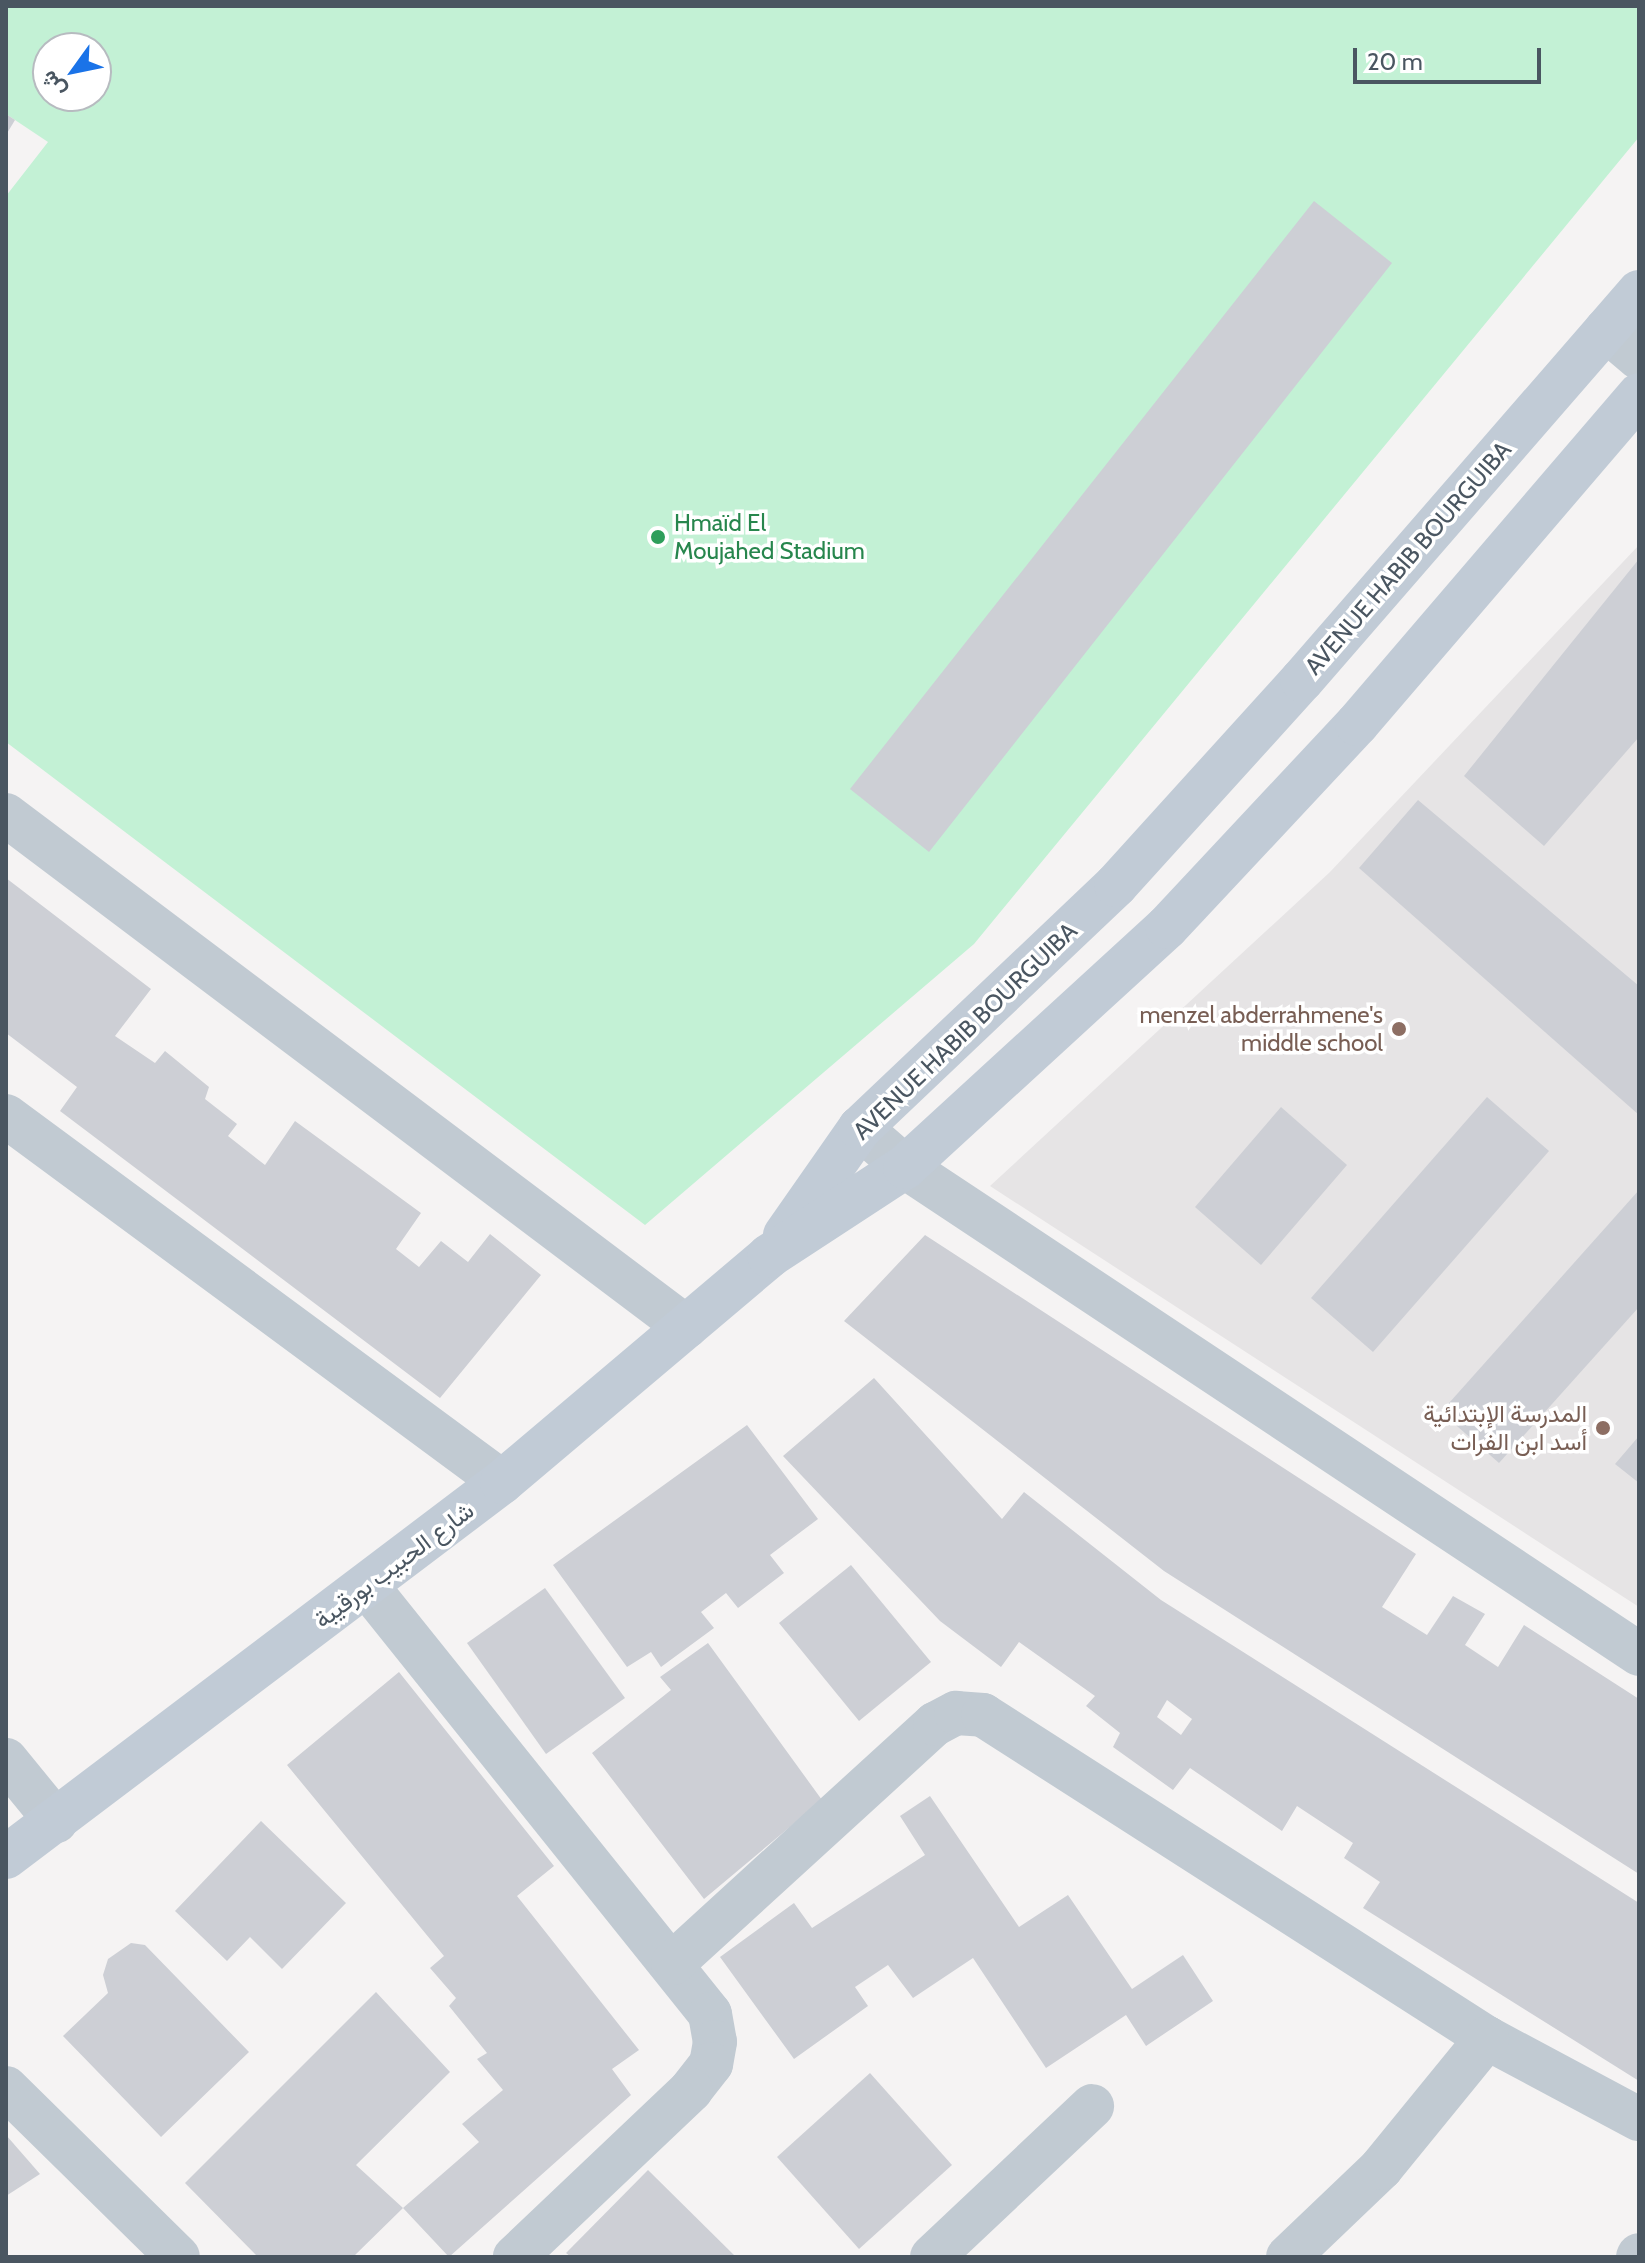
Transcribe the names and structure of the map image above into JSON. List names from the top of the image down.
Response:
{
  "streets": {
    "street": ["AVENUE HABIB BOURGUIBA", "شارع الحبيب بورقيبة"]
  },
  "crossings": [
    ["AVENUE HABIB BOURGUIBA", "شارع الحبيب بورقيبة"]
  ],
  "places": ["Hmaïd El Moujahed Stadium", "menzel abderrahmene's middle school", "المدرسة الإبتدائية أسد ابن الفرات"],
  "scale_bar": "20 m",
  "north": "bottom left"
}
